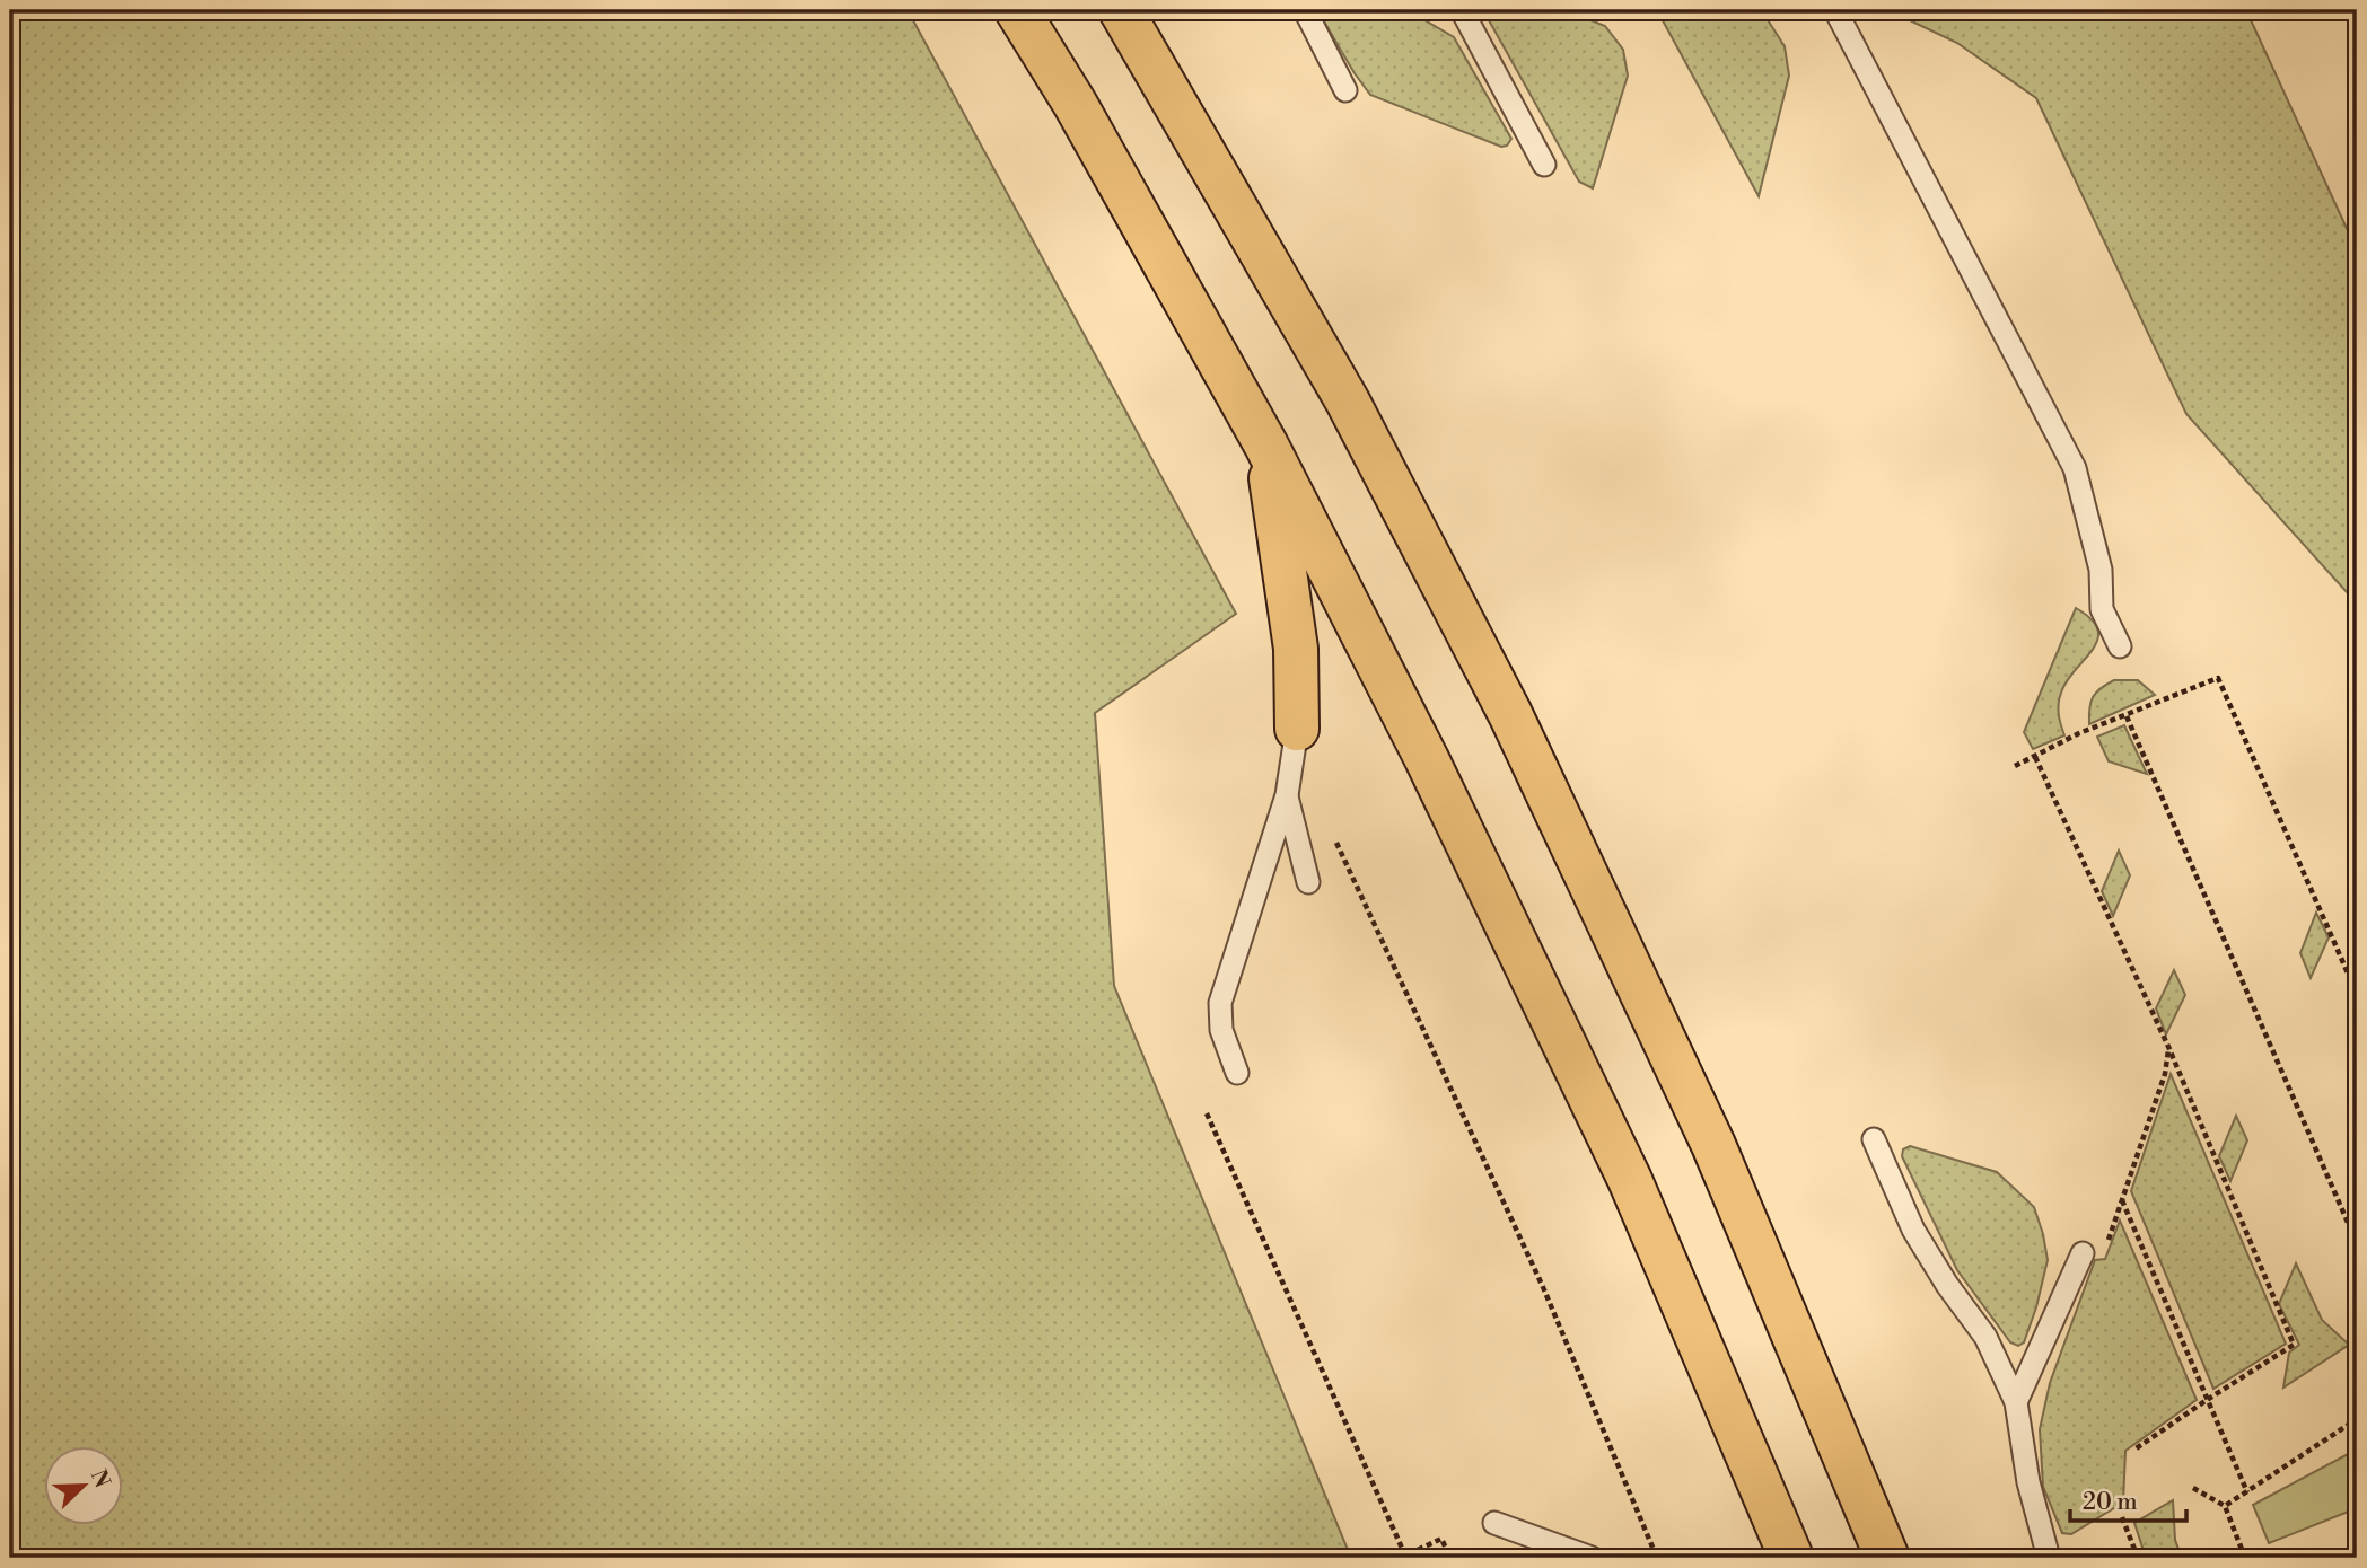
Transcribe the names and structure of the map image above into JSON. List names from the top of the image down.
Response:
{
  "scale_bar": "20 m",
  "north": "top right"
}
